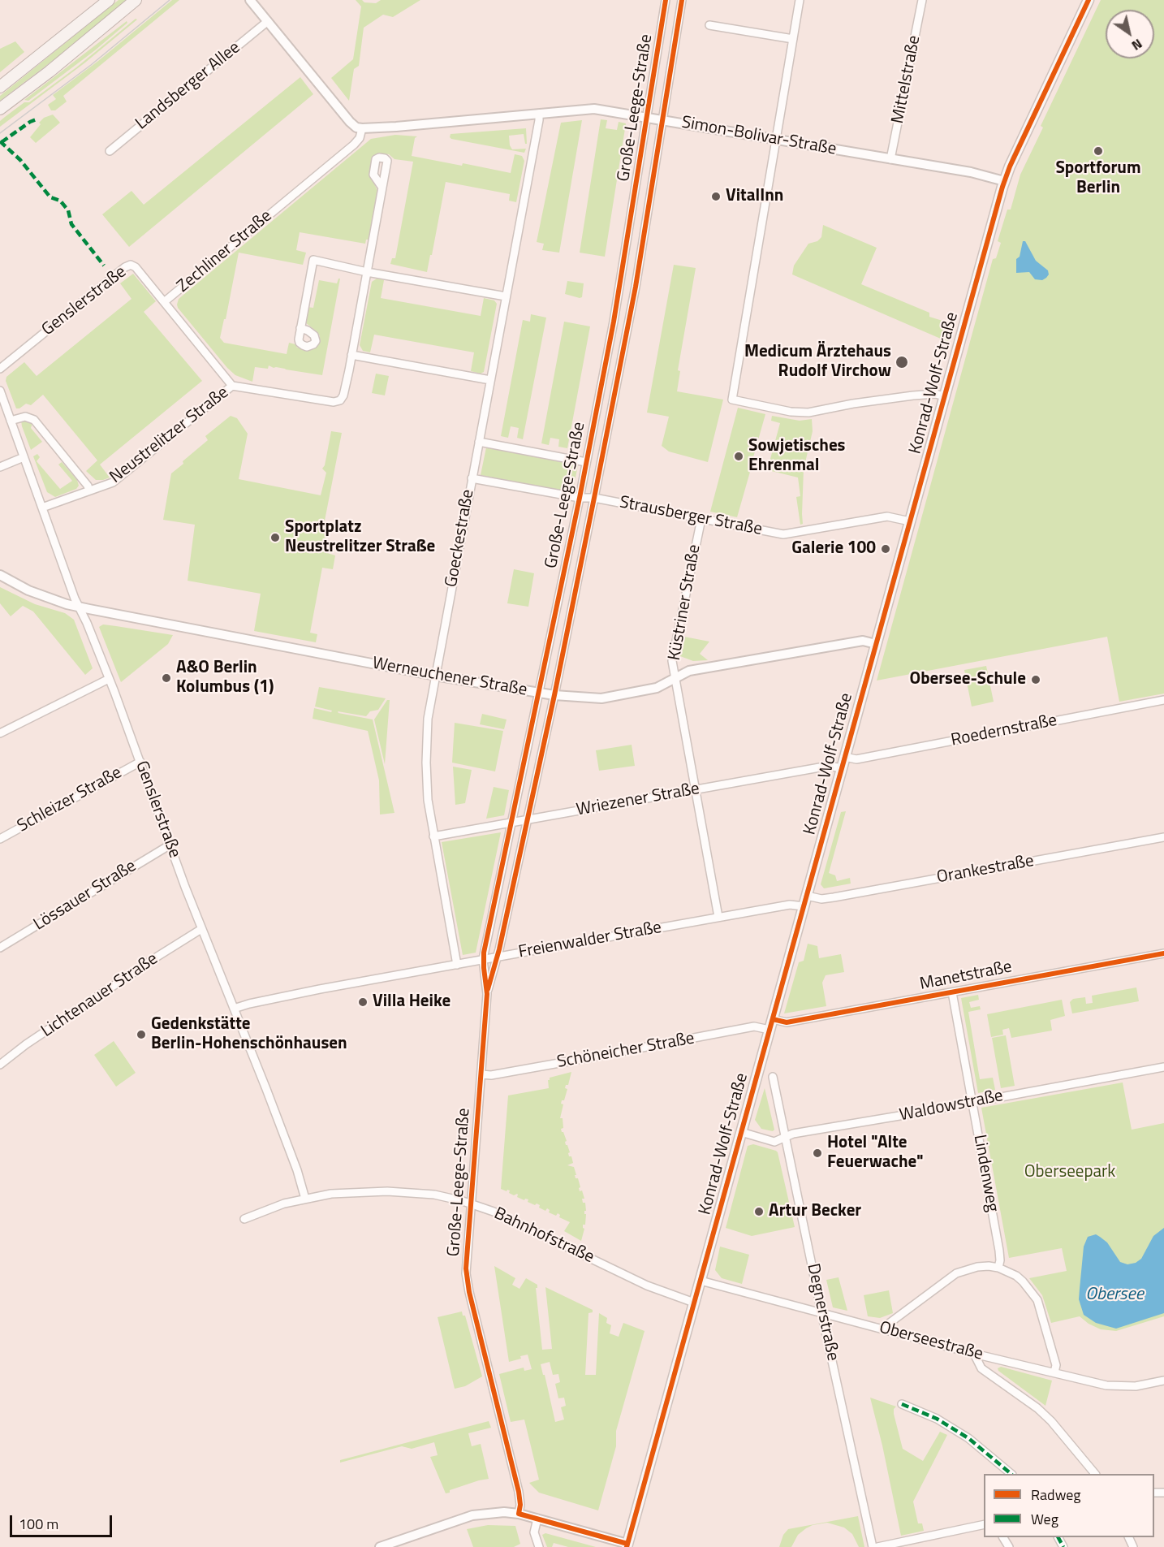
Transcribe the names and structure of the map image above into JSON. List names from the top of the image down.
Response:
{
  "streets": {
    "main road": ["Konrad-Wolf-Straße"],
    "street": [
      "Mittelstraße",
      "Landsberger Allee",
      "Große-Leege-Straße",
      "Simon-Bolivar-Straße",
      "Zechliner Straße",
      "Genslerstraße",
      "Neustrelitzer Straße",
      "Strausberger Straße",
      "Goeckestraße",
      "Küstriner Straße",
      "Werneuchener Straße",
      "Roedernstraße",
      "Schleizer Straße",
      "Wriezener Straße",
      "Orankestraße",
      "Lössauer Straße",
      "Freienwalder Straße",
      "Manetstraße",
      "Lichtenauer Straße",
      "Schöneicher Straße",
      "Waldowstraße",
      "Lindenweg",
      "Bahnhofstraße",
      "Degnerstraße",
      "Oberseestraße"
    ]
  },
  "crossings": [
    ["Mittelstraße", "Simon-Bolivar-Straße"],
    ["Große-Leege-Straße", "Simon-Bolivar-Straße"],
    ["Große-Leege-Straße", "Strausberger Straße"],
    ["Große-Leege-Straße", "Werneuchener Straße"],
    ["Große-Leege-Straße", "Wriezener Straße"],
    ["Große-Leege-Straße", "Freienwalder Straße"],
    ["Große-Leege-Straße", "Schöneicher Straße"],
    ["Große-Leege-Straße", "Bahnhofstraße"],
    ["Simon-Bolivar-Straße", "Zechliner Straße"],
    ["Simon-Bolivar-Straße", "Konrad-Wolf-Straße"],
    ["Simon-Bolivar-Straße", "Goeckestraße"],
    ["Zechliner Straße", "Genslerstraße"],
    ["Zechliner Straße", "Neustrelitzer Straße"],
    ["Genslerstraße", "Neustrelitzer Straße"],
    ["Genslerstraße", "Werneuchener Straße"],
    ["Genslerstraße", "Schleizer Straße"],
    ["Genslerstraße", "Lössauer Straße"],
    ["Genslerstraße", "Freienwalder Straße"],
    ["Genslerstraße", "Lichtenauer Straße"],
    ["Genslerstraße", "Bahnhofstraße"],
    ["Konrad-Wolf-Straße", "Strausberger Straße"],
    ["Konrad-Wolf-Straße", "Werneuchener Straße"],
    ["Konrad-Wolf-Straße", "Roedernstraße"],
    ["Konrad-Wolf-Straße", "Wriezener Straße"],
    ["Konrad-Wolf-Straße", "Orankestraße"],
    ["Konrad-Wolf-Straße", "Freienwalder Straße"],
    ["Konrad-Wolf-Straße", "Manetstraße"],
    ["Konrad-Wolf-Straße", "Schöneicher Straße"],
    ["Konrad-Wolf-Straße", "Waldowstraße"],
    ["Konrad-Wolf-Straße", "Bahnhofstraße"],
    ["Konrad-Wolf-Straße", "Oberseestraße"],
    ["Strausberger Straße", "Goeckestraße"],
    ["Strausberger Straße", "Küstriner Straße"],
    ["Goeckestraße", "Werneuchener Straße"],
    ["Goeckestraße", "Wriezener Straße"],
    ["Goeckestraße", "Freienwalder Straße"],
    ["Küstriner Straße", "Werneuchener Straße"],
    ["Küstriner Straße", "Wriezener Straße"],
    ["Küstriner Straße", "Freienwalder Straße"],
    ["Manetstraße", "Lindenweg"],
    ["Waldowstraße", "Lindenweg"],
    ["Waldowstraße", "Degnerstraße"],
    ["Degnerstraße", "Oberseestraße"]
  ],
  "water": ["Obersee"],
  "parks": ["Oberseepark"],
  "places": [
    "Sportforum Berlin",
    "VitalInn",
    "Medicum Ärztehaus Rudolf Virchow",
    "Sowjetisches Ehrenmal",
    "Sportplatz Neustrelitzer Straße",
    "Galerie 100",
    "A&O Berlin Kolumbus (1)",
    "Obersee-Schule",
    "Villa Heike",
    "Gedenkstätte Berlin-Hohenschönhausen",
    "Hotel \"Alte Feuerwache\"",
    "Artur Becker"
  ],
  "legend": ["Radweg", "Weg"],
  "scale_bar": "100 m",
  "north": "bottom right"
}
